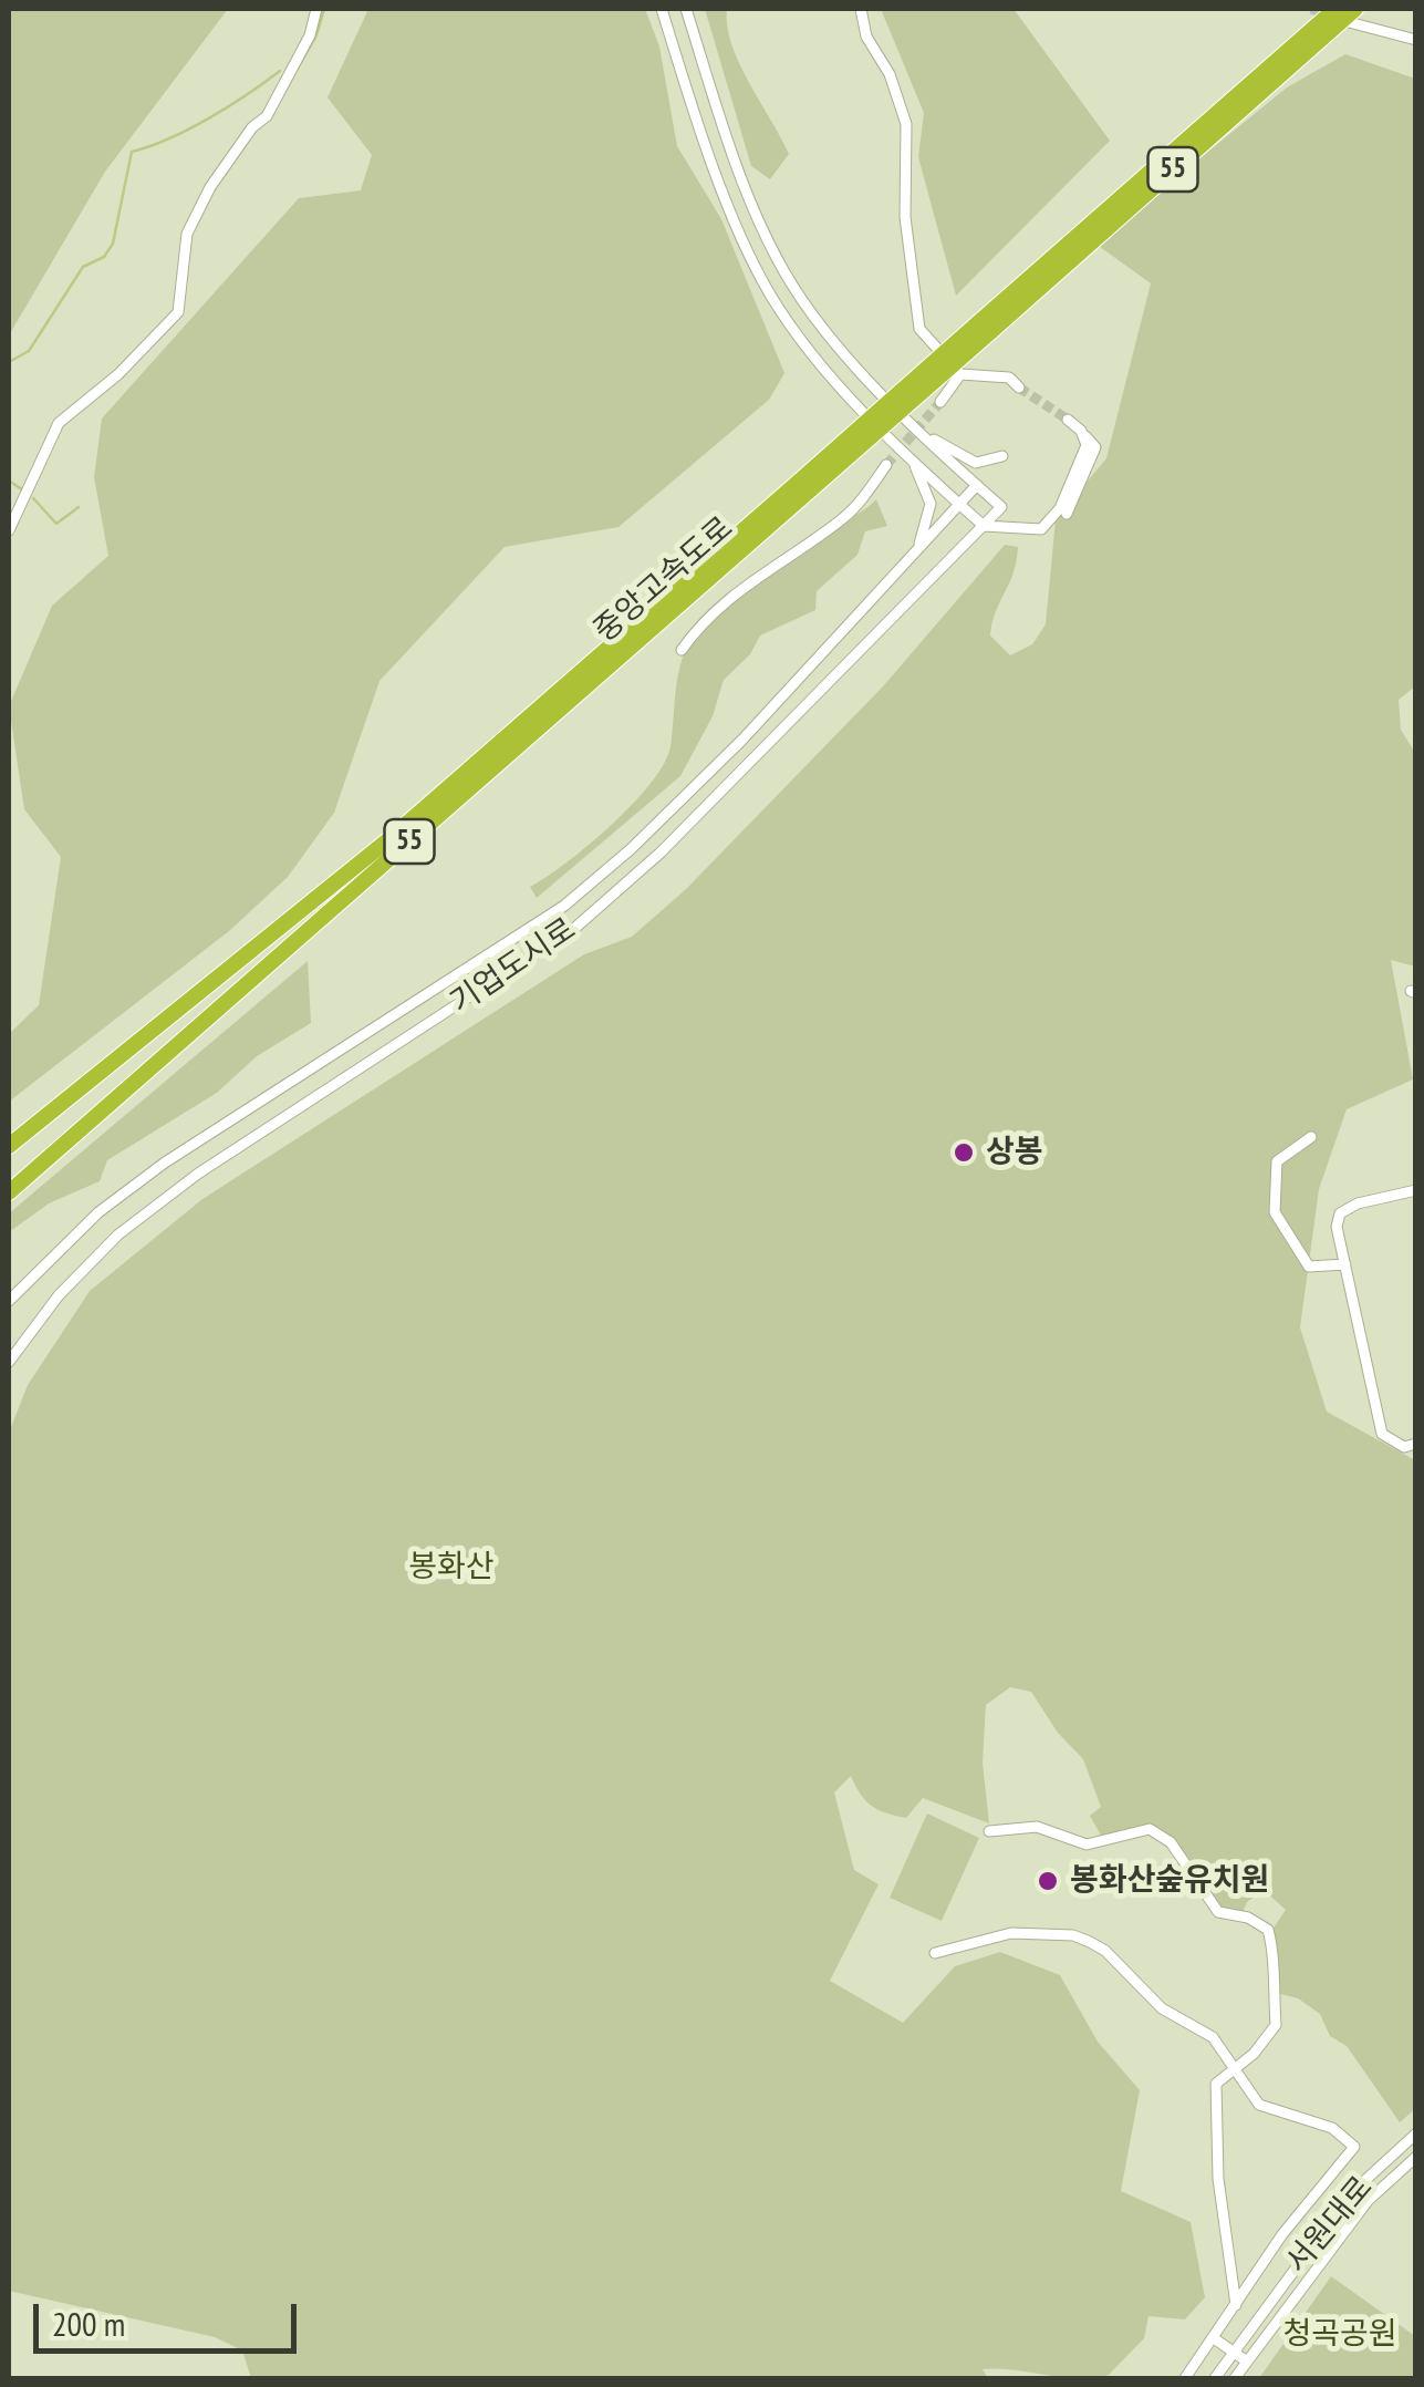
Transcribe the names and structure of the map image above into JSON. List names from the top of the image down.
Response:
{
  "streets": {
    "highway": ["55", "중앙고속도로"],
    "street": ["기업도시로", "서원대로"]
  },
  "parks": ["봉화산", "청곡공원"],
  "places": ["상봉", "봉화산숲유치원"],
  "scale_bar": "200 m"
}
